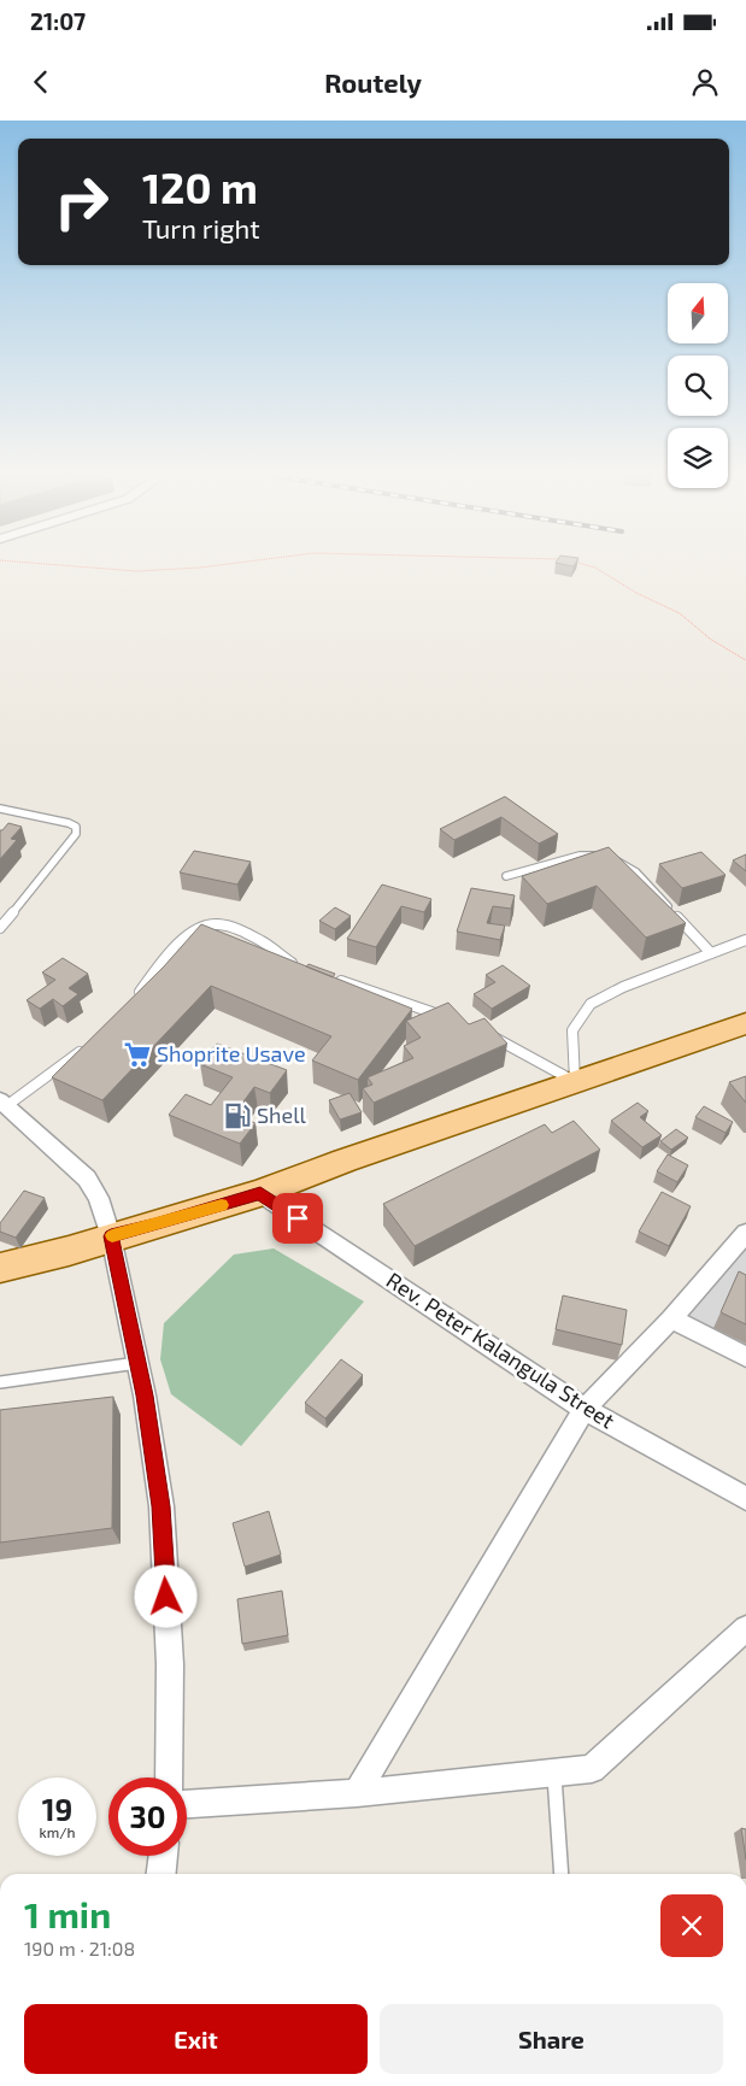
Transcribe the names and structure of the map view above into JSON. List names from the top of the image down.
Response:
{
  "streets": {
    "street": ["Rev. Peter Kalangula Street"]
  },
  "places": {
    "supermarket": ["Shoprite Usave"],
    "fuel station": ["Shell"]
  },
  "north": "top",
  "page": {
    "status": "21:07",
    "header": "Routely",
    "turn": ["120 m", "Turn right"],
    "speed": "19 km/h",
    "limit": "30",
    "heading": ["1 min", "190 m · 21:08"],
    "buttons": ["Exit", "Share"]
  }
}
